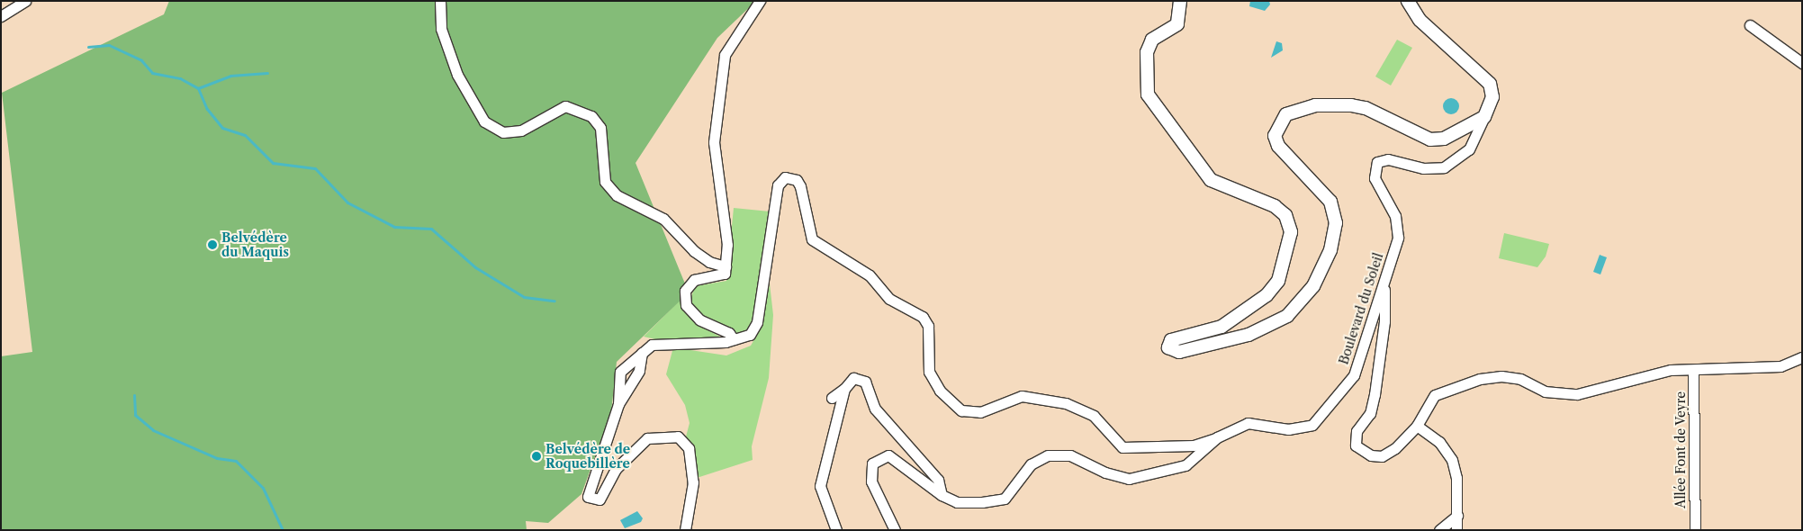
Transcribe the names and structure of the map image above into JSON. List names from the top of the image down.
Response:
{
  "streets": {
    "street": ["Boulevard du Soleil", "Allée Font de Veyre"]
  },
  "places": ["Belvédère du Maquis", "Belvédère de Roquebillère"]
}
